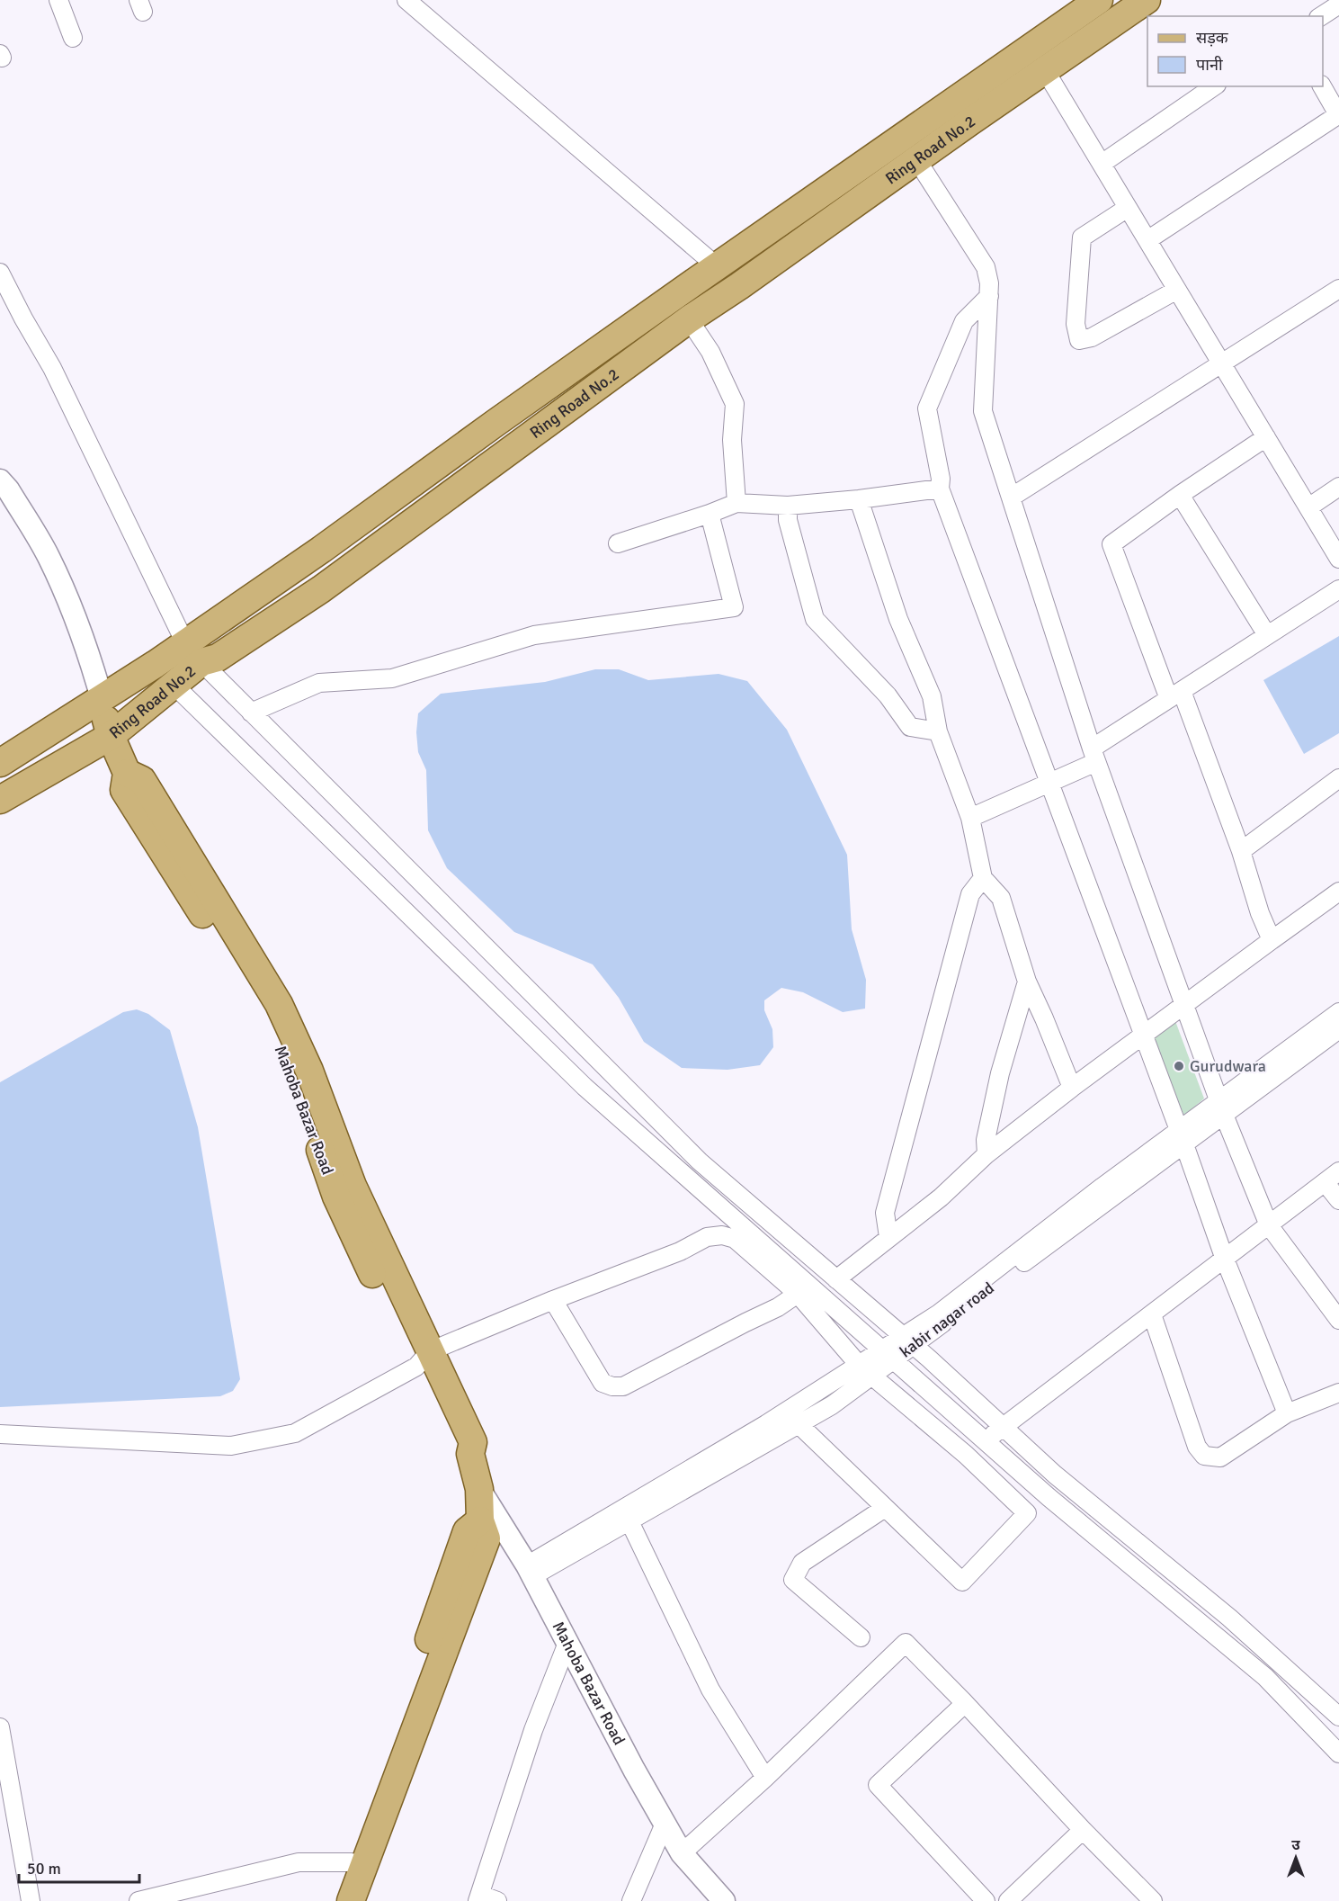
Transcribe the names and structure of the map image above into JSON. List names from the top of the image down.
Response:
{
  "streets": {
    "main road": ["Ring Road No.2", "Mahoba Bazar Road"],
    "street": ["kabir nagar road"]
  },
  "crossings": [
    ["Ring Road No.2", "Mahoba Bazar Road"],
    ["Mahoba Bazar Road", "kabir nagar road"]
  ],
  "places": ["Gurudwara"],
  "legend": ["सड़क", "पानी"],
  "scale_bar": "50 m",
  "north": "top"
}
